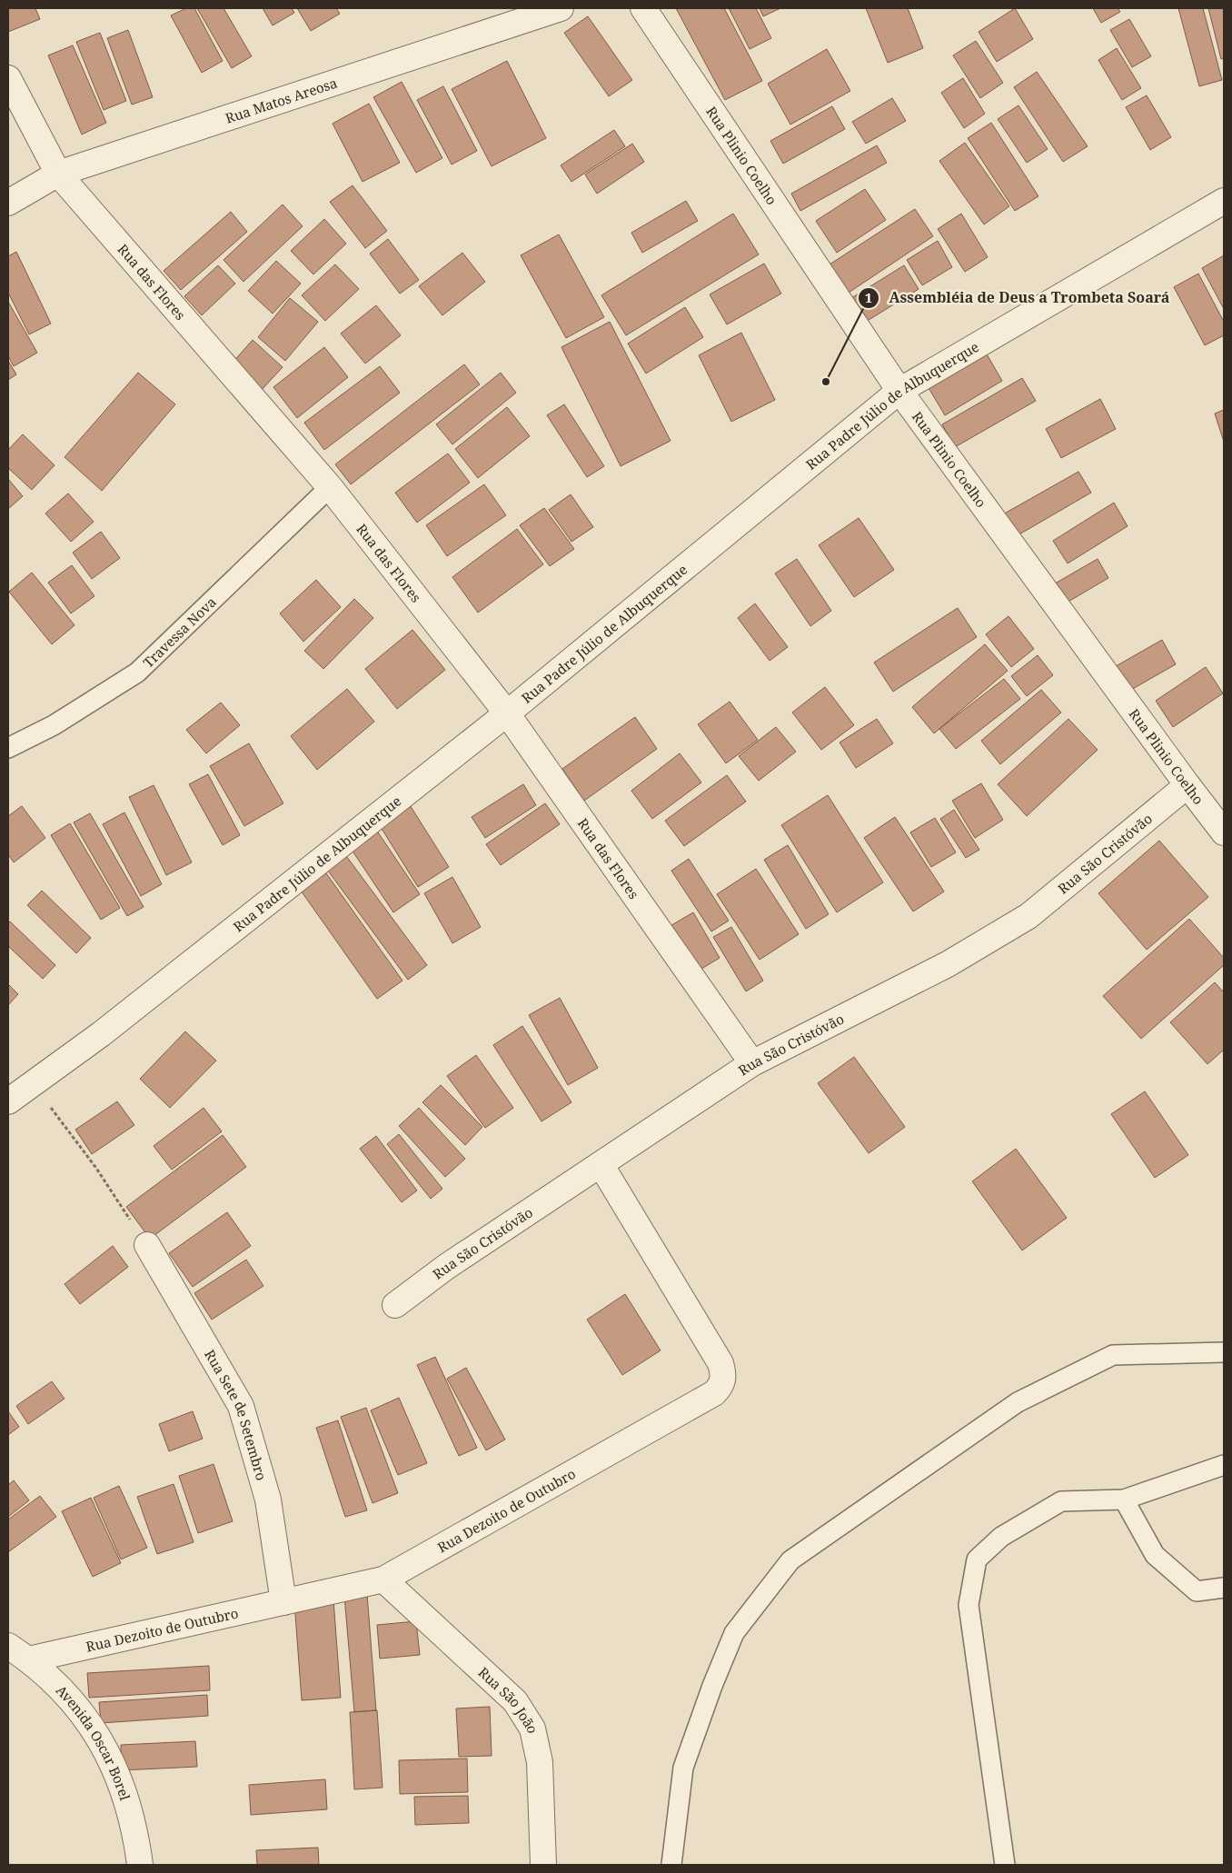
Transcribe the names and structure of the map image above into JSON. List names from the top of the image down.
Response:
{
  "streets": {
    "street": [
      "Rua Matos Areosa",
      "Rua Plinio Coelho",
      "Rua das Flores",
      "Rua Padre Júlio de Albuquerque",
      "Rua São Cristóvão",
      "Rua Sete de Setembro",
      "Rua Dezoito de Outubro",
      "Rua São João",
      "Avenida Oscar Borel"
    ],
    "lane": ["Travessa Nova"]
  },
  "crossings": [
    ["Rua Matos Areosa", "Rua das Flores"],
    ["Rua Plinio Coelho", "Rua Padre Júlio de Albuquerque"],
    ["Rua Plinio Coelho", "Rua São Cristóvão"],
    ["Rua das Flores", "Rua Padre Júlio de Albuquerque"],
    ["Rua das Flores", "Travessa Nova"],
    ["Rua das Flores", "Rua São Cristóvão"],
    ["Rua São Cristóvão", "Rua Dezoito de Outubro"],
    ["Rua Sete de Setembro", "Rua Dezoito de Outubro"],
    ["Rua Dezoito de Outubro", "Rua São João"],
    ["Rua Dezoito de Outubro", "Avenida Oscar Borel"]
  ],
  "places": ["Assembléia de Deus a Trombeta Soará"]
}
